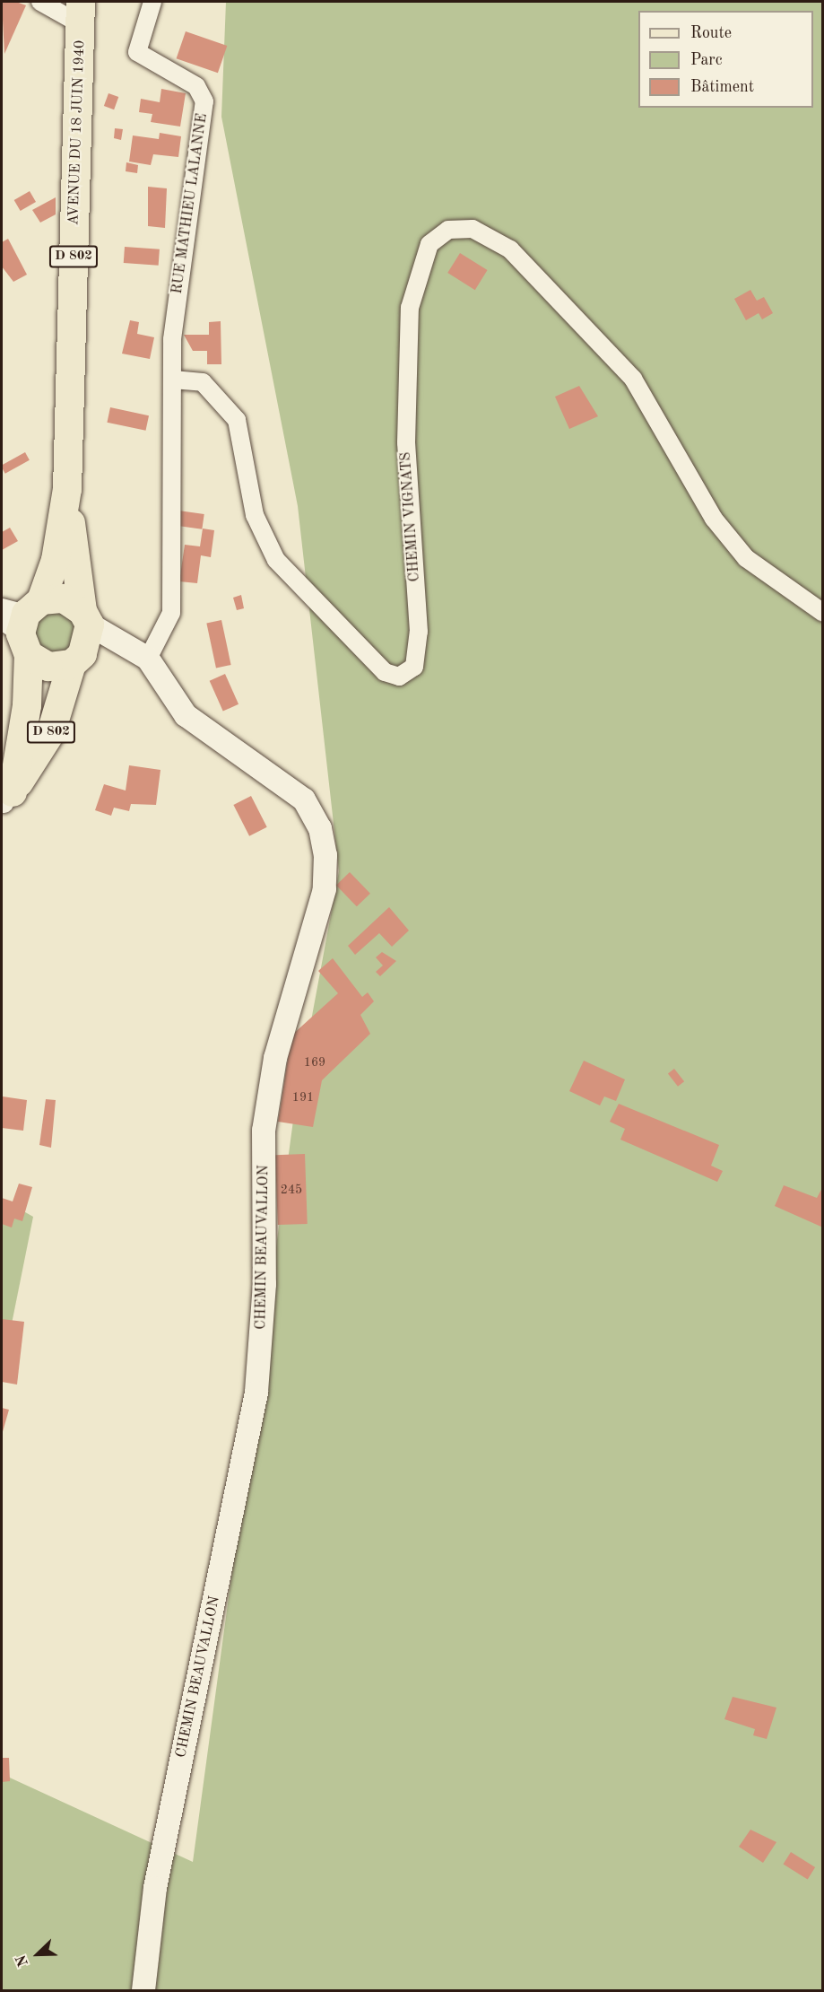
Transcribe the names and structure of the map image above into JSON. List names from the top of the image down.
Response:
{
  "streets": {
    "main road": ["AVENUE DU 18 JUIN 1940", "D 802"],
    "street": ["RUE MATHIEU LALANNE", "CHEMIN VIGNATS", "CHEMIN BEAUVALLON"]
  },
  "crossings": [
    ["AVENUE DU 18 JUIN 1940", "D 802"],
    ["AVENUE DU 18 JUIN 1940", "CHEMIN BEAUVALLON"],
    ["RUE MATHIEU LALANNE", "CHEMIN VIGNATS"]
  ],
  "house_numbers": ["169", "191", "245"],
  "legend": ["Route", "Parc", "Bâtiment"],
  "north": "bottom left"
}
